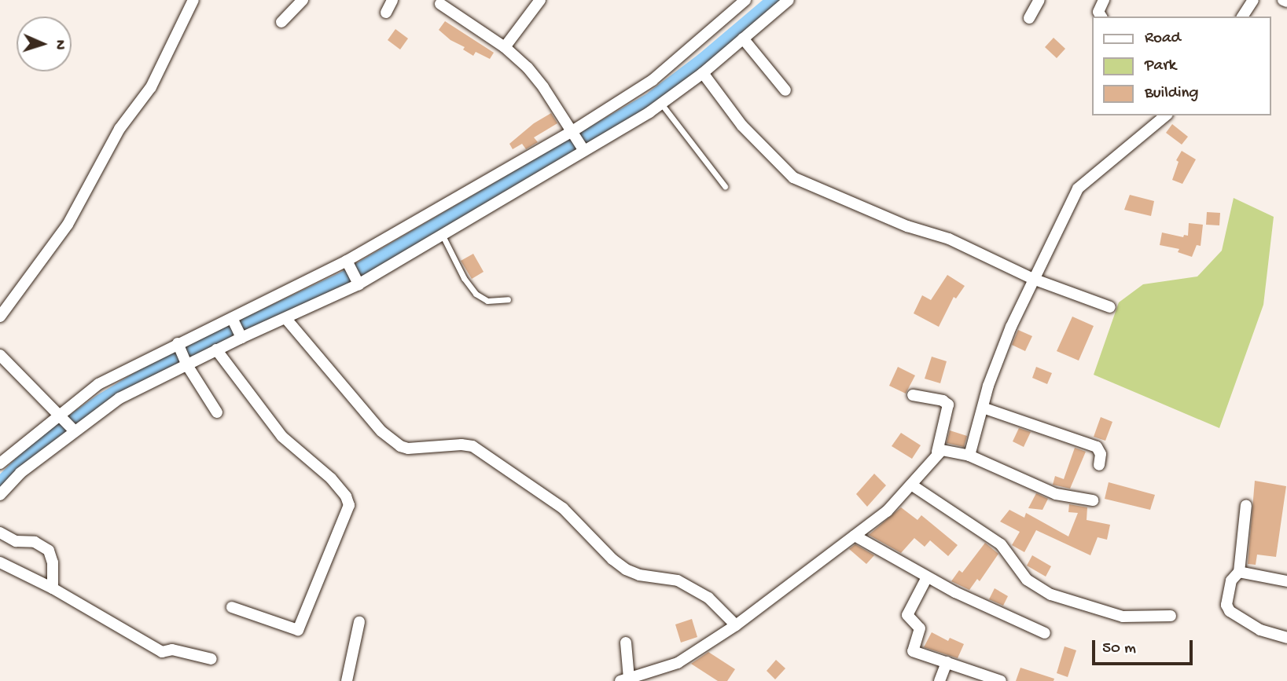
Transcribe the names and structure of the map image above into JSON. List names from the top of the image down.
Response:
{
  "legend": ["Road", "Park", "Building"],
  "scale_bar": "50 m",
  "north": "right"
}
